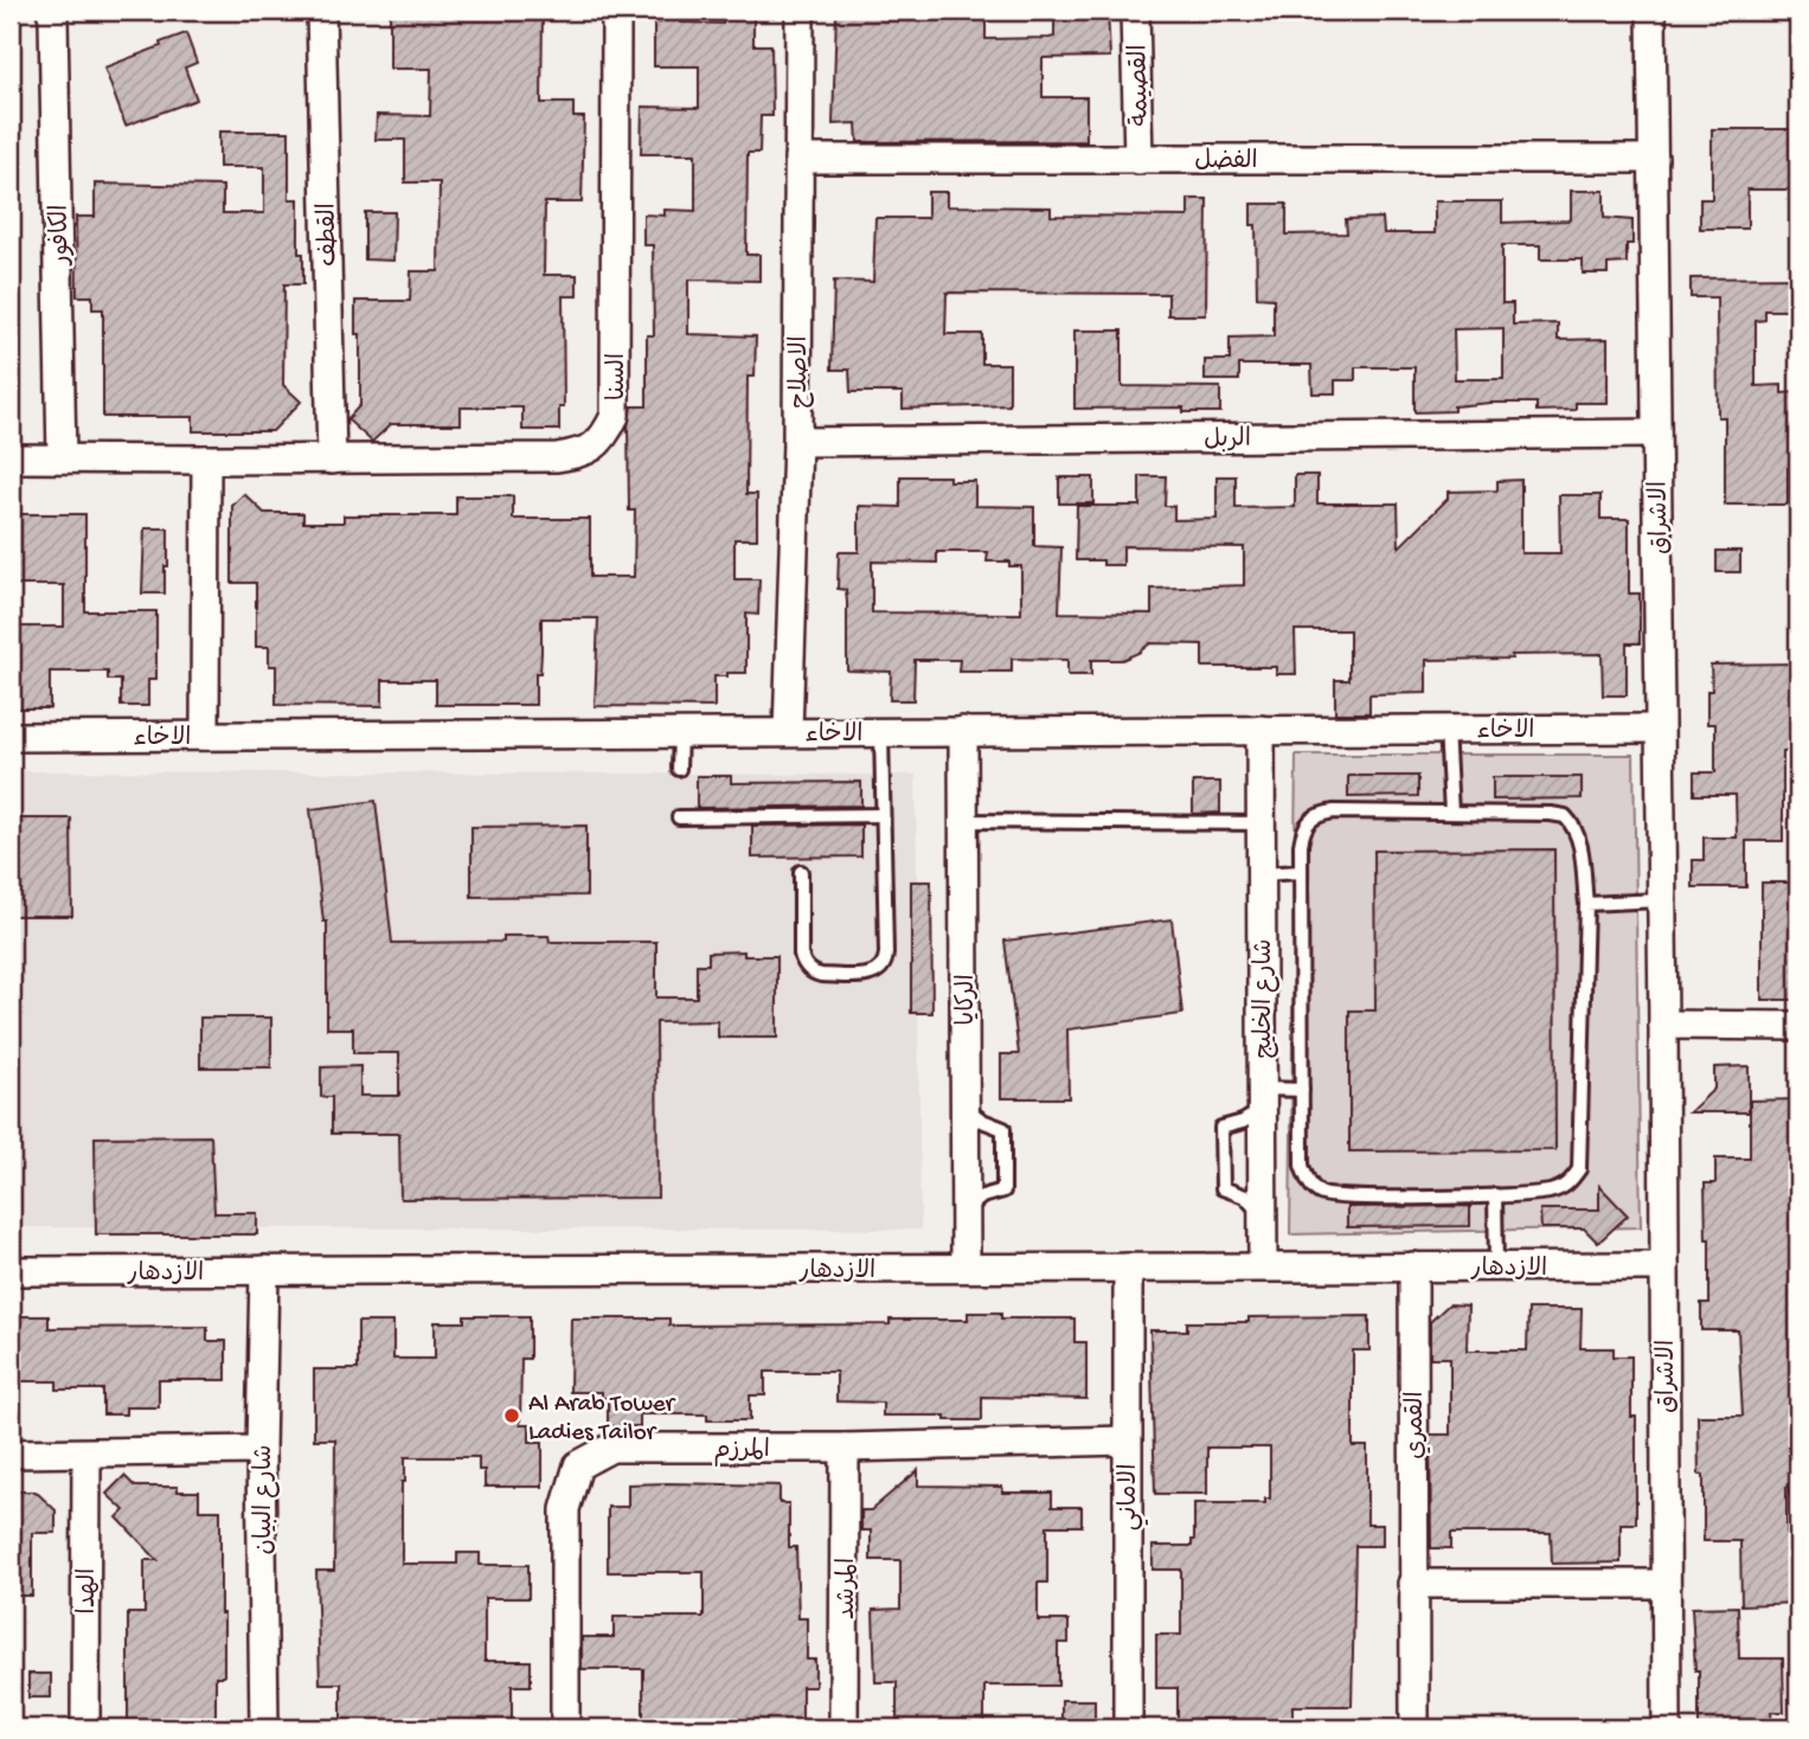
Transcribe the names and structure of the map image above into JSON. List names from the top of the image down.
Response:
{
  "streets": {
    "street": [
      "القصيمة",
      "الفضل",
      "الكافور",
      "القطف",
      "الاصلاح",
      "السنا",
      "الربل",
      "الاشراق",
      "الاخاء",
      "شارع الخليج",
      "الركايا",
      "الازدهار",
      "القمري",
      "المرزم",
      "الاماني",
      "شارع البيان",
      "المرشد",
      "الهدا"
    ]
  },
  "crossings": [
    ["القصيمة", "الفضل"],
    ["الفضل", "الاصلاح"],
    ["الفضل", "الاشراق"],
    ["الكافور", "السنا"],
    ["القطف", "السنا"],
    ["الاصلاح", "الربل"],
    ["الاصلاح", "الاخاء"],
    ["الربل", "الاشراق"],
    ["الاشراق", "الاخاء"],
    ["الاشراق", "الازدهار"],
    ["الاخاء", "شارع الخليج"],
    ["الاخاء", "الركايا"],
    ["شارع الخليج", "الازدهار"],
    ["الركايا", "الازدهار"],
    ["الازدهار", "القمري"],
    ["الازدهار", "الاماني"],
    ["الازدهار", "شارع البيان"],
    ["المرزم", "الاماني"],
    ["المرزم", "المرشد"]
  ],
  "places": ["Al Arab Tower Ladies Tailor"]
}
